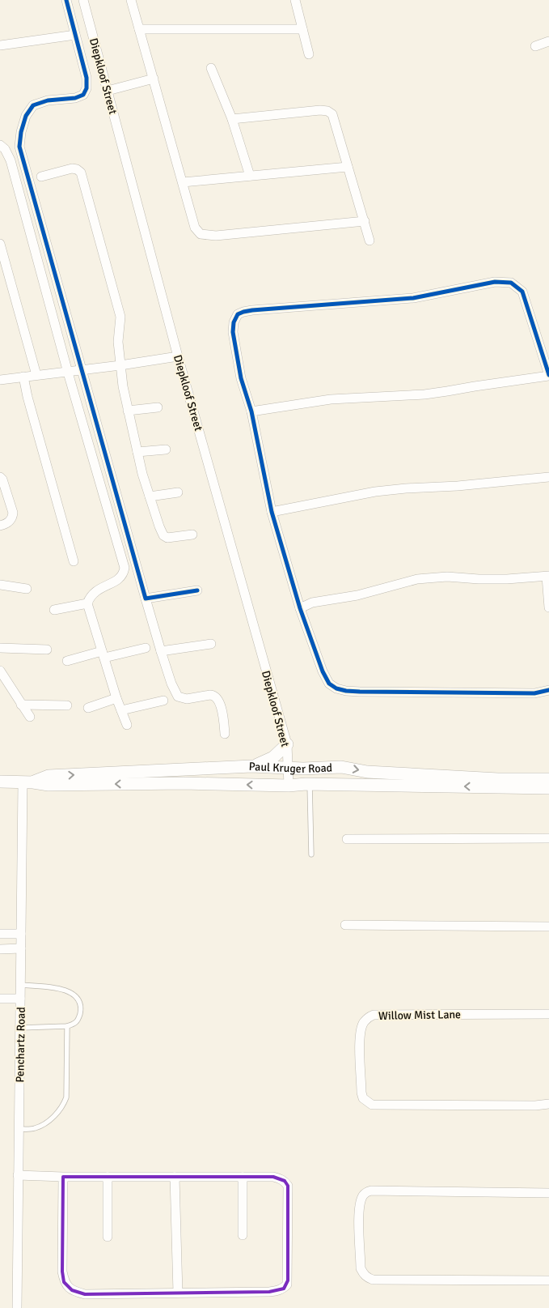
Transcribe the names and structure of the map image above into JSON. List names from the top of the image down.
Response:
{
  "streets": {
    "street": [
      "Diepkloof Street",
      "Paul Kruger Road",
      "Willow Mist Lane",
      "Penchartz Road"
    ]
  },
  "crossings": [
    ["Diepkloof Street", "Paul Kruger Road"],
    ["Paul Kruger Road", "Penchartz Road"]
  ]
}
